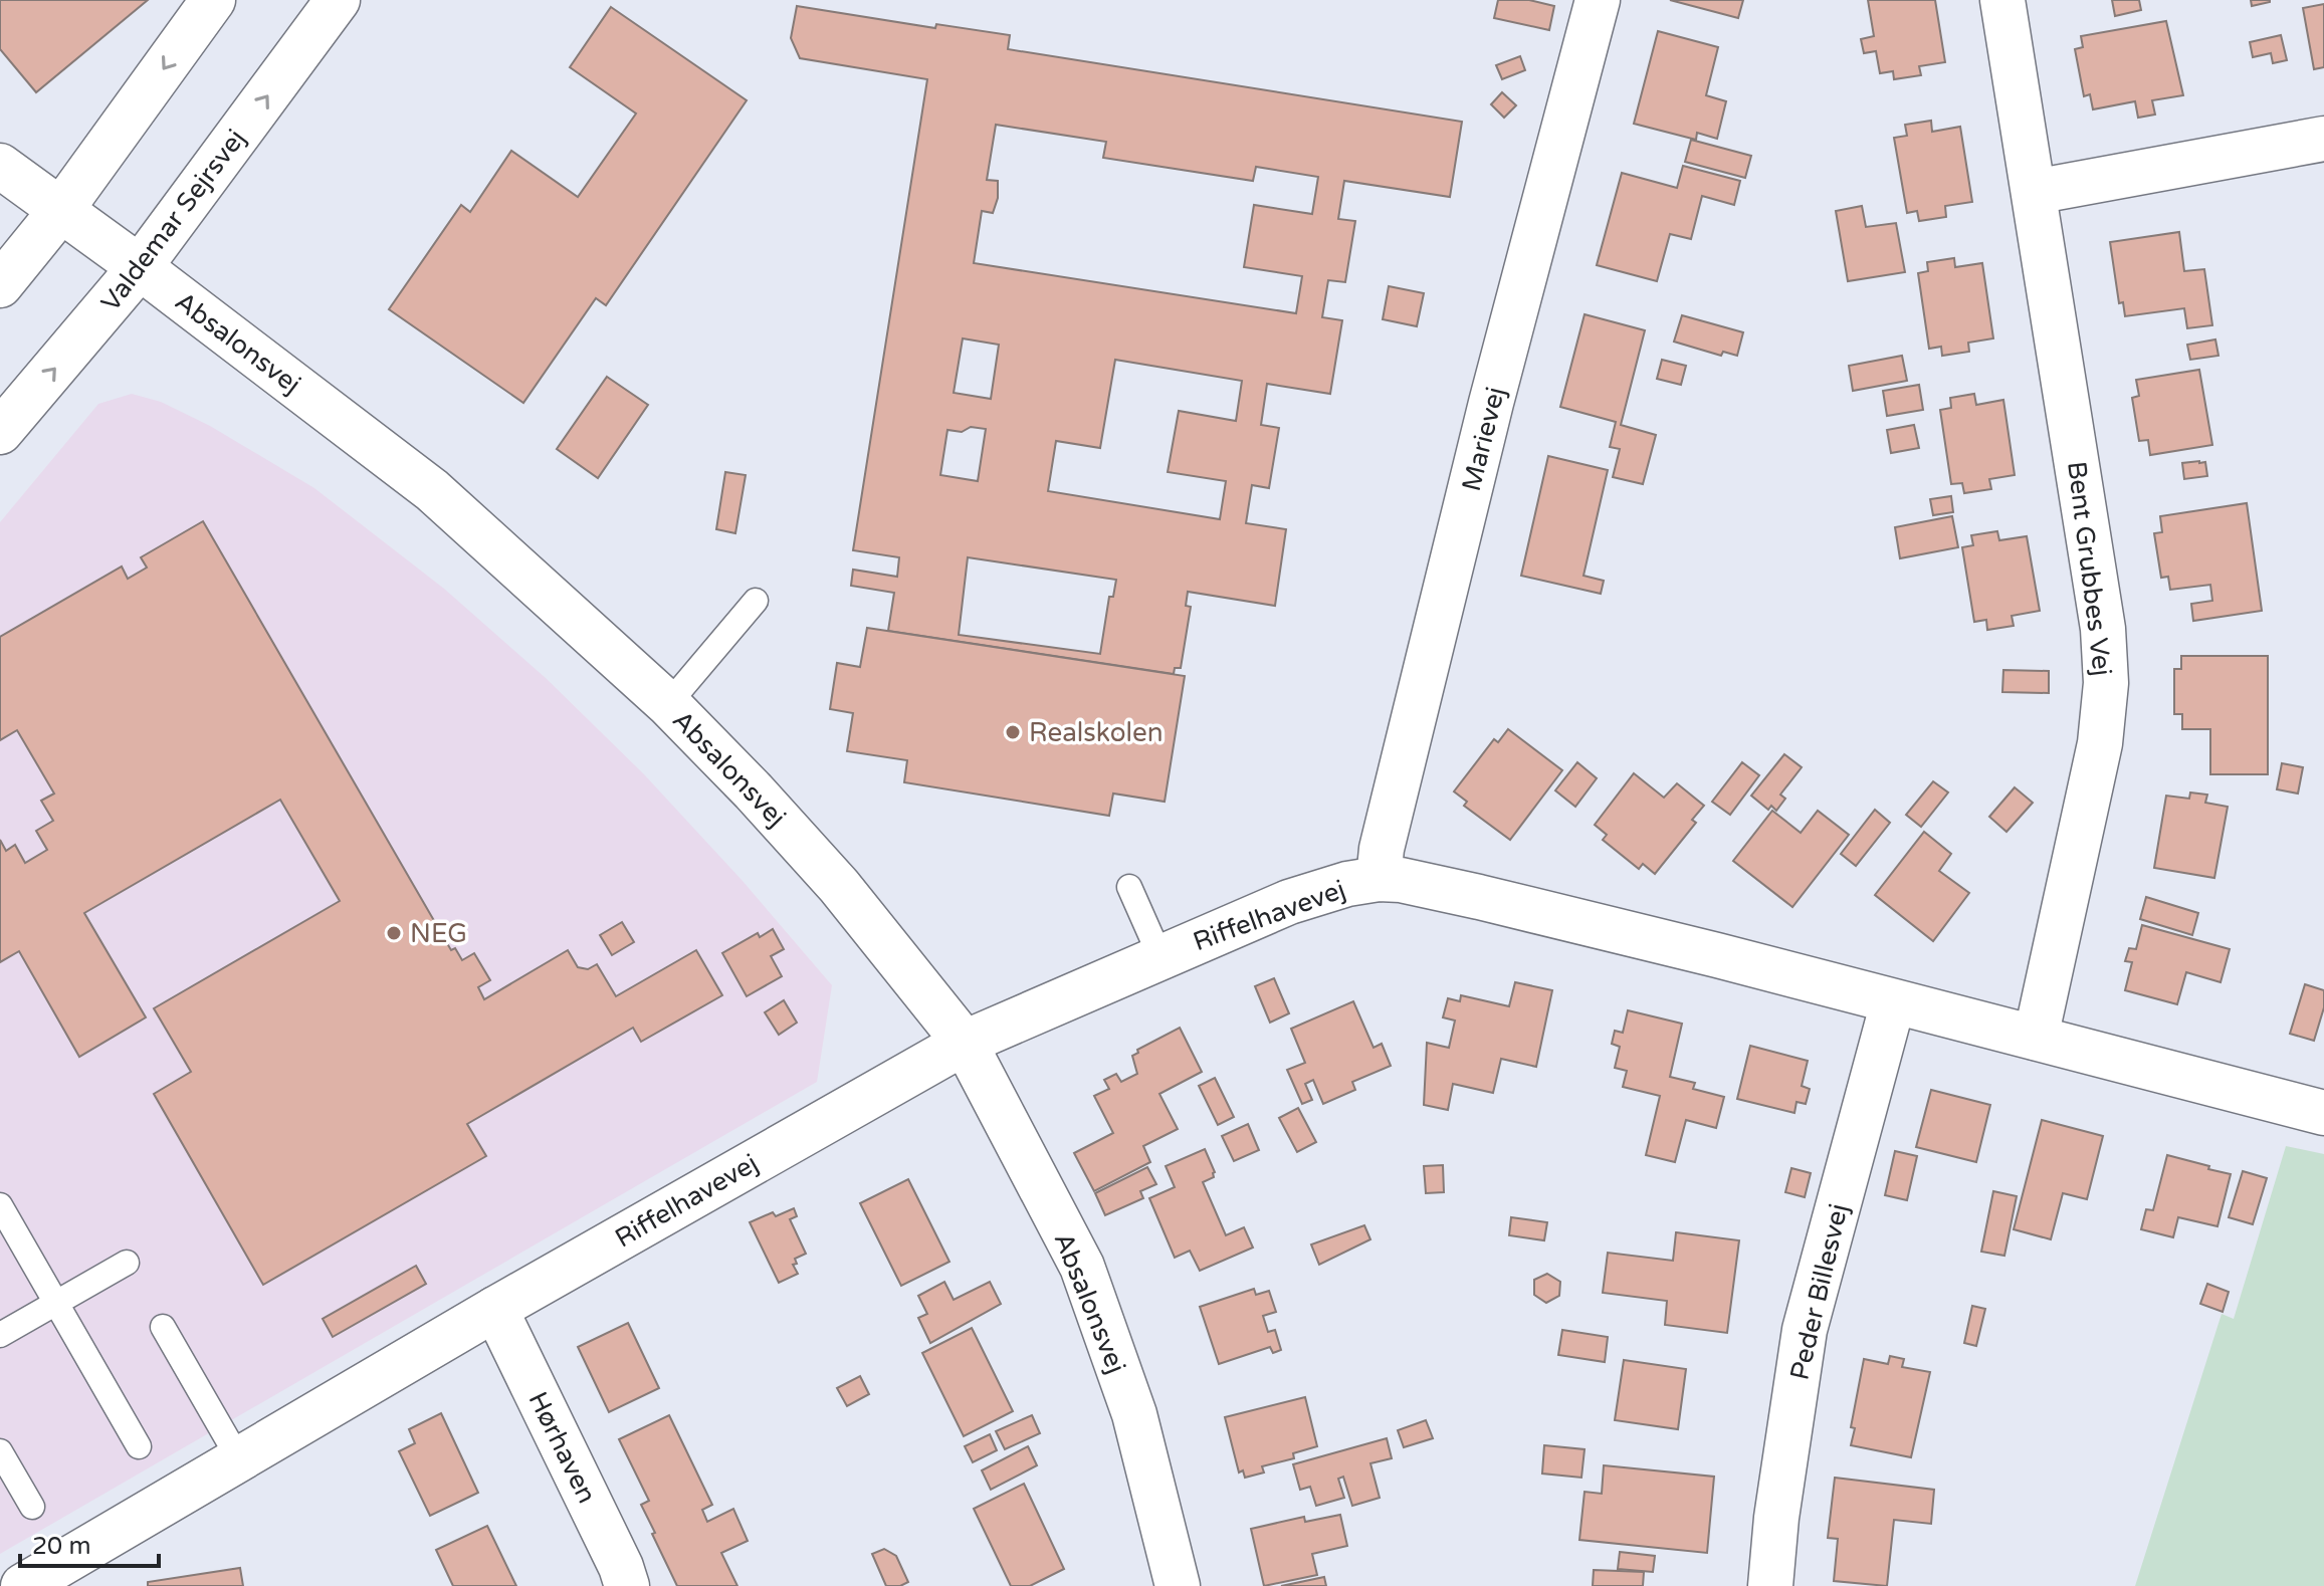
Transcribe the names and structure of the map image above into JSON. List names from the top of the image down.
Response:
{
  "streets": {
    "street": [
      "Valdemar Sejrsvej",
      "Absalonsvej",
      "Marievej",
      "Bent Grubbes Vej",
      "Riffelhavevej",
      "Peder Billesvej",
      "Hørhaven"
    ]
  },
  "crossings": [
    ["Valdemar Sejrsvej", "Absalonsvej"],
    ["Absalonsvej", "Riffelhavevej"],
    ["Marievej", "Riffelhavevej"],
    ["Riffelhavevej", "Hørhaven"]
  ],
  "places": ["Realskolen", "NEG"],
  "scale_bar": "20 m"
}
